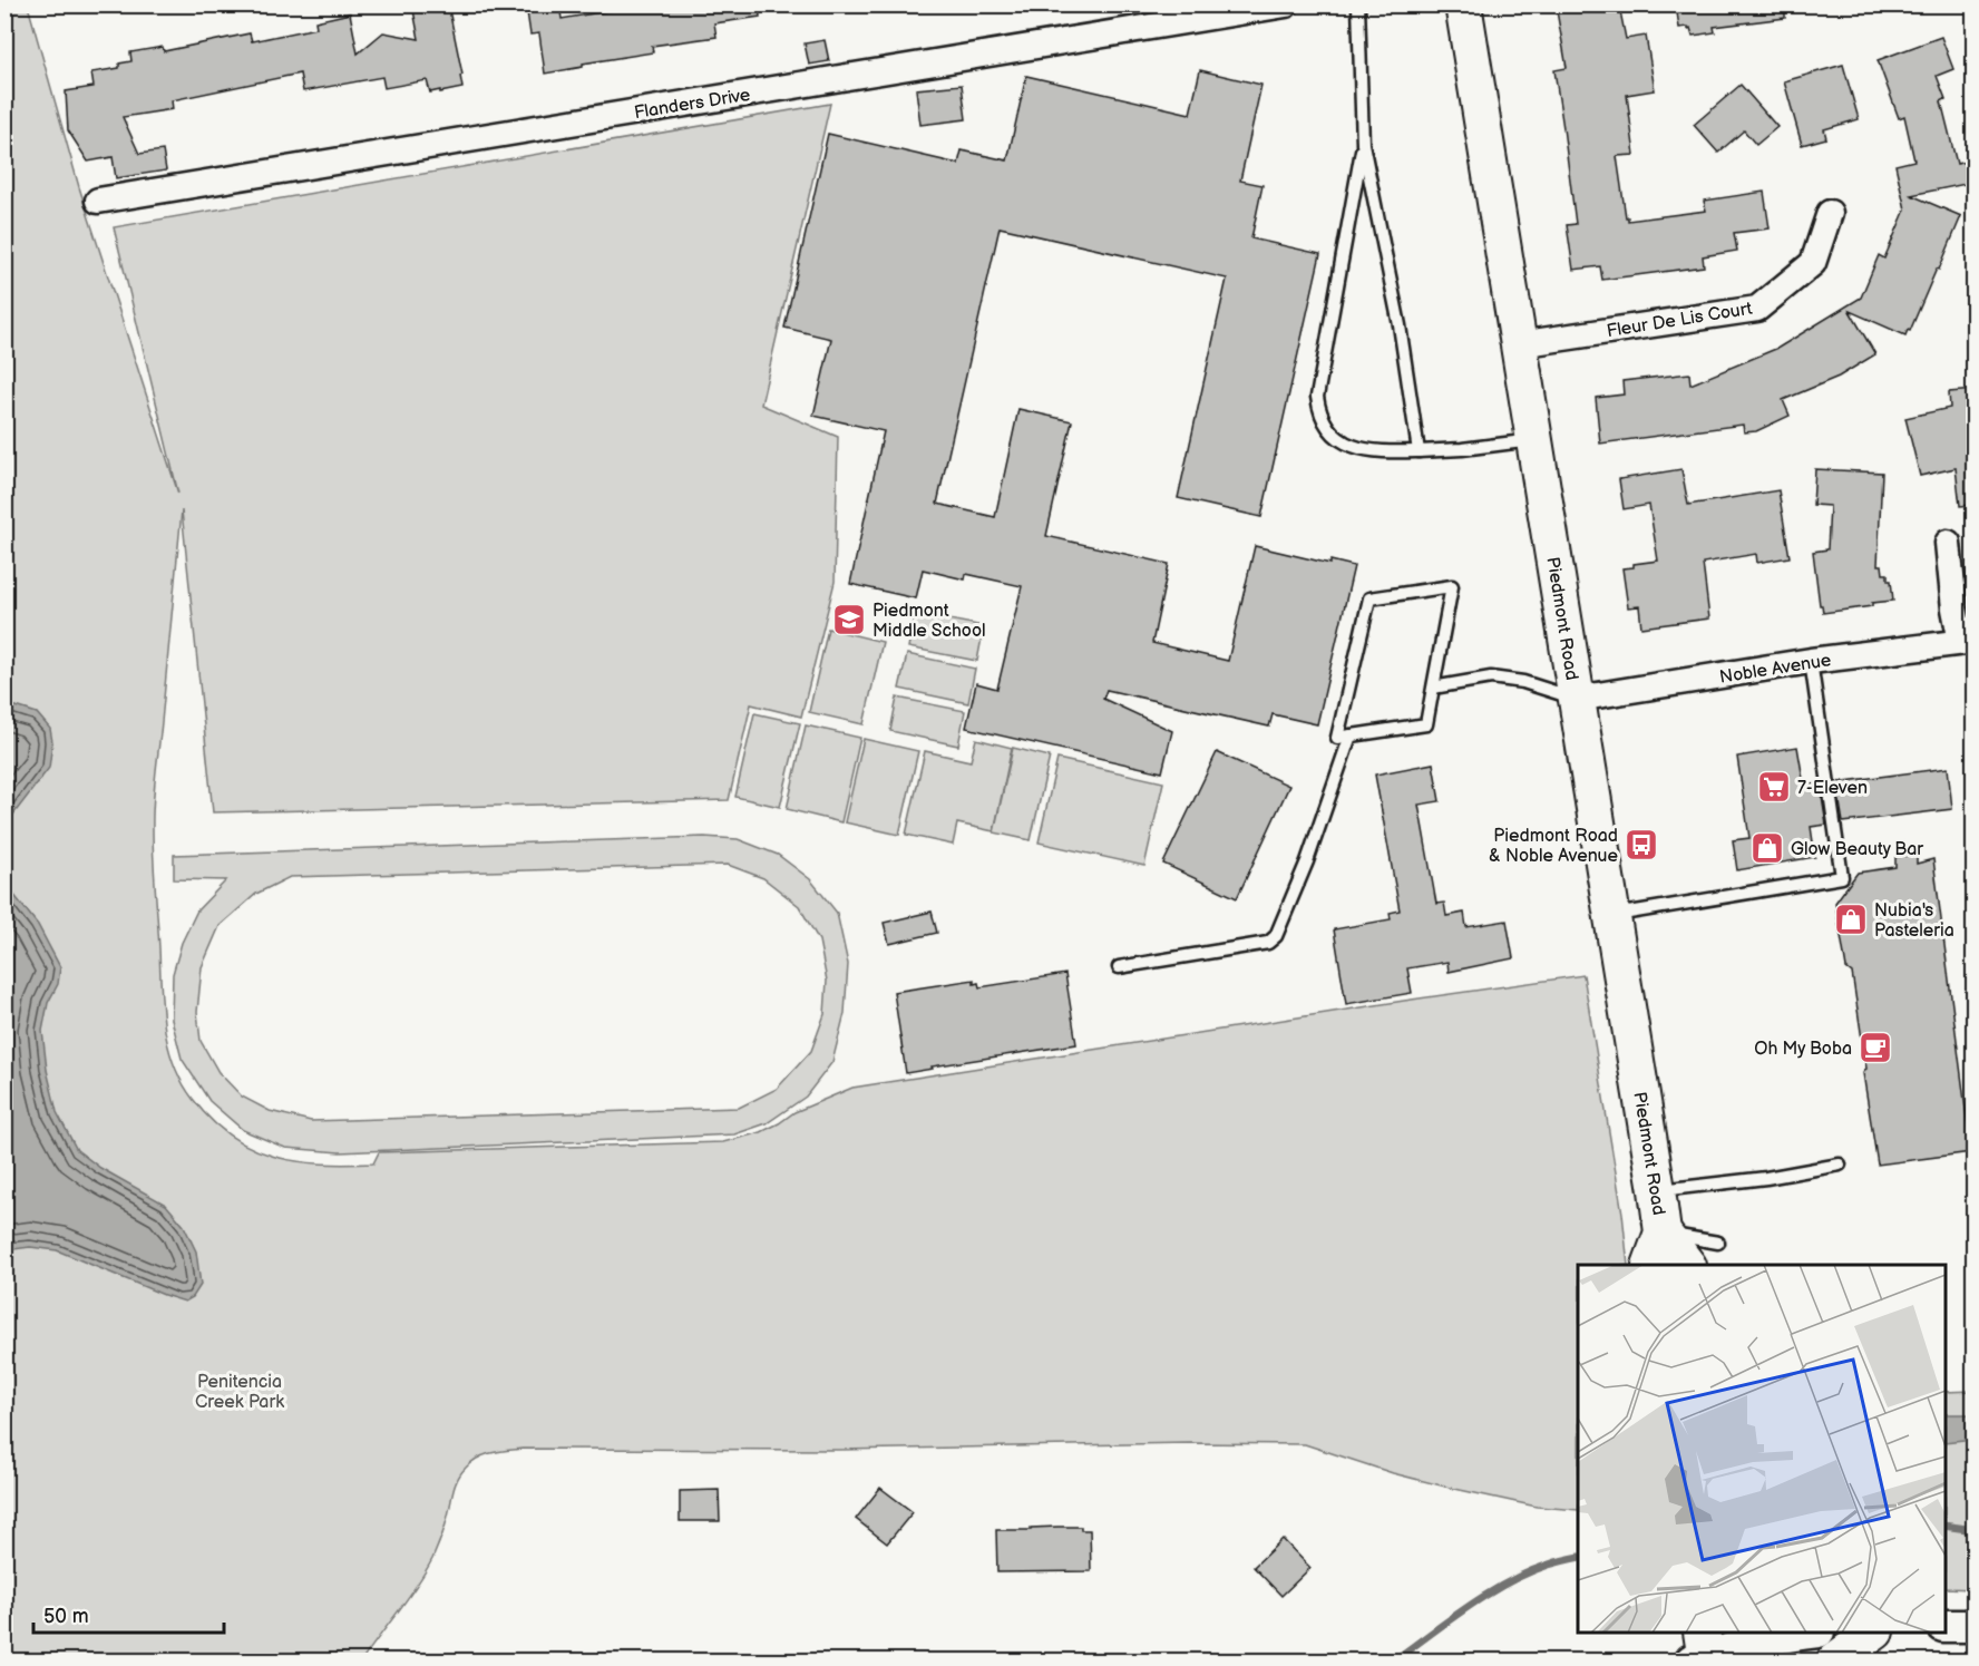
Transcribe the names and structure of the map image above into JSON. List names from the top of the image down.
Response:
{
  "streets": {
    "main road": ["Piedmont Road"],
    "street": ["Flanders Drive", "Fleur De Lis Court", "Noble Avenue"]
  },
  "crossings": [
    ["Fleur De Lis Court", "Piedmont Road"],
    ["Piedmont Road", "Noble Avenue"]
  ],
  "parks": ["Penitencia Creek Park"],
  "places": {
    "school or university": ["Piedmont Middle School"],
    "supermarket": ["7-Eleven"],
    "bus stop": ["Piedmont Road & Noble Avenue"],
    "shop": ["Glow Beauty Bar", "Nubia's Pasteleria"],
    "cafe": ["Oh My Boba"]
  },
  "scale_bar": "50 m"
}
